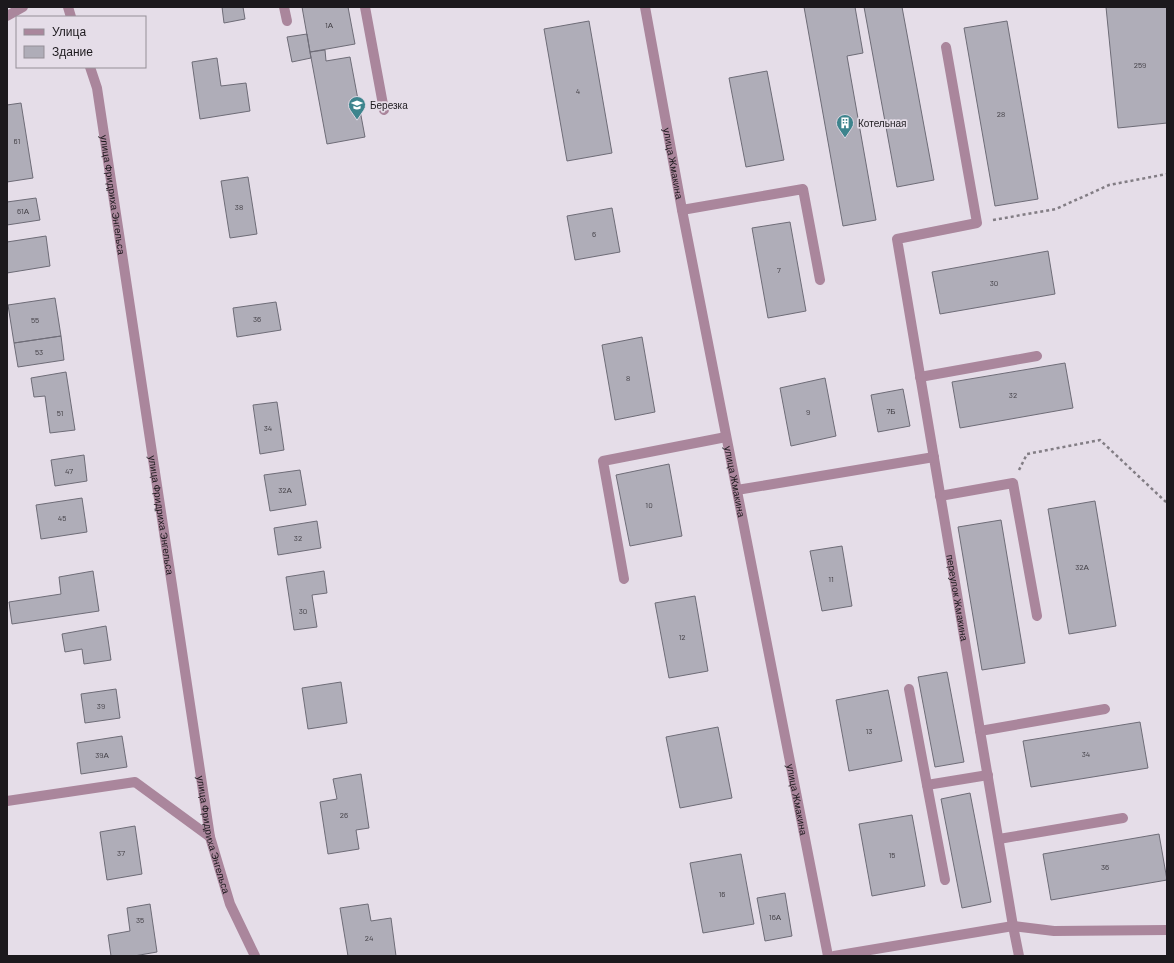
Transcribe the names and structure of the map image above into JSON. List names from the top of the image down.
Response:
{
  "streets": {
    "street": ["улица Жмакина", "улица Фридриха Энгельса", "переулок Жмакина"]
  },
  "places": {
    "school or university": ["Березка"],
    "building": ["Котельная"]
  },
  "house_numbers": [
    "1А",
    "259",
    "4",
    "28",
    "61",
    "38",
    "61А",
    "6",
    "7",
    "30",
    "36",
    "55",
    "53",
    "8",
    "32",
    "7Б",
    "9",
    "51",
    "34",
    "47",
    "32А",
    "10",
    "45",
    "32",
    "32А",
    "11",
    "30",
    "12",
    "39",
    "13",
    "34",
    "39А",
    "26",
    "37",
    "15",
    "36",
    "16",
    "16А",
    "35",
    "24"
  ],
  "legend": ["Улица", "Здание"]
}
